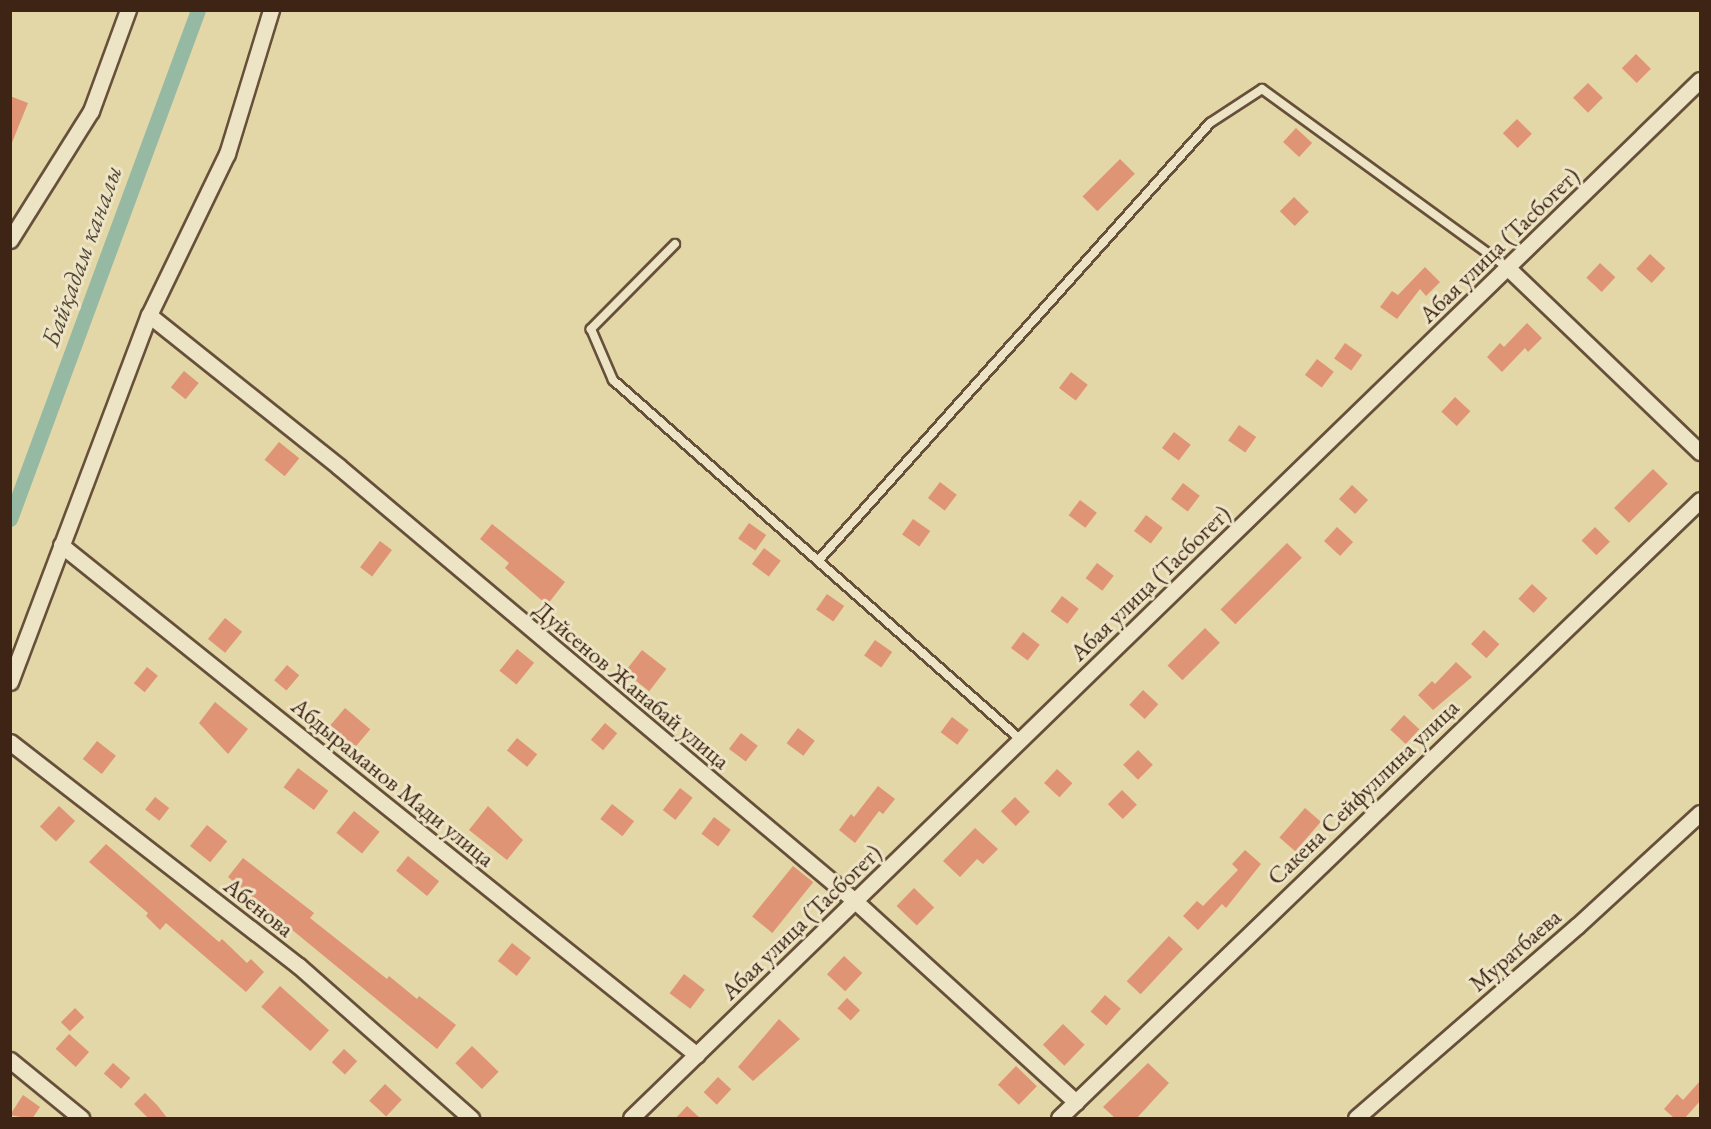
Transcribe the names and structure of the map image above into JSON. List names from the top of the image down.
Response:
{
  "streets": {
    "street": [
      "Абая улица (Тасбогет)",
      "Дуйсенов Жанабай улица",
      "Абдыраманов Мади улица",
      "Сакена Сейфуллина улица",
      "Абенова",
      "Муратбаева"
    ]
  },
  "crossings": [
    ["Абая улица (Тасбогет)", "Дуйсенов Жанабай улица"],
    ["Абая улица (Тасбогет)", "Абдыраманов Мади улица"],
    ["Дуйсенов Жанабай улица", "Сакена Сейфуллина улица"]
  ],
  "water": ["Байқадам каналы"]
}
